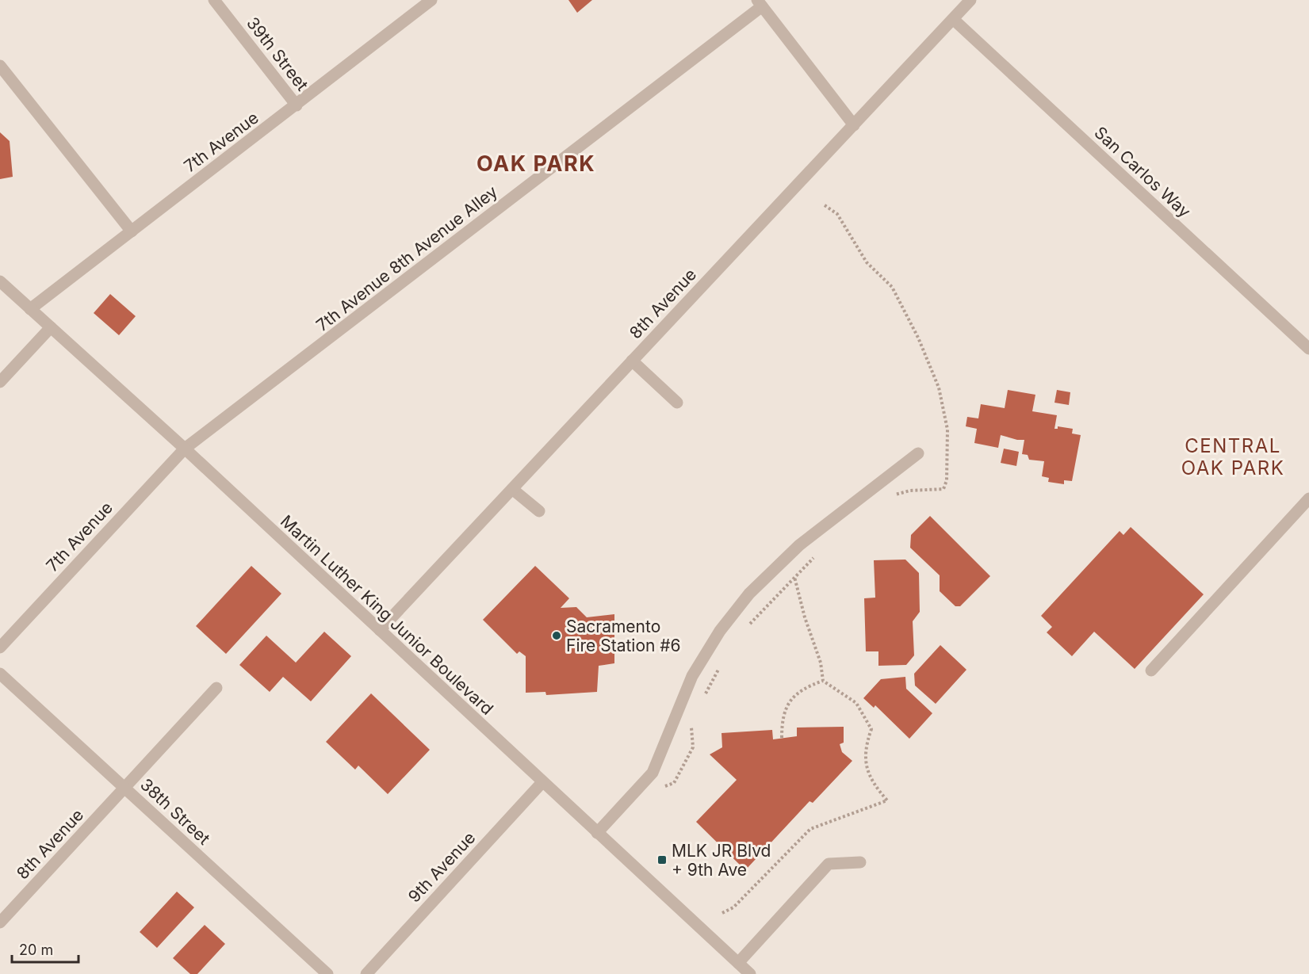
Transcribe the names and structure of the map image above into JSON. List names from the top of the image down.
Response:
{
  "streets": {
    "street": [
      "39th Street",
      "7th Avenue",
      "San Carlos Way",
      "7th Avenue 8th Avenue Alley",
      "8th Avenue",
      "Martin Luther King Junior Boulevard",
      "38th Street",
      "9th Avenue"
    ]
  },
  "crossings": [
    ["39th Street", "7th Avenue"],
    ["7th Avenue", "7th Avenue 8th Avenue Alley"],
    ["7th Avenue", "Martin Luther King Junior Boulevard"],
    ["San Carlos Way", "8th Avenue"],
    ["7th Avenue 8th Avenue Alley", "Martin Luther King Junior Boulevard"],
    ["8th Avenue", "Martin Luther King Junior Boulevard"],
    ["8th Avenue", "38th Street"],
    ["Martin Luther King Junior Boulevard", "9th Avenue"]
  ],
  "districts": ["OAK PARK", "CENTRAL OAK PARK"],
  "places": {
    "other": ["Sacramento Fire Station #6"],
    "transit": ["MLK JR Blvd + 9th Ave"]
  },
  "scale_bar": "20 m"
}
